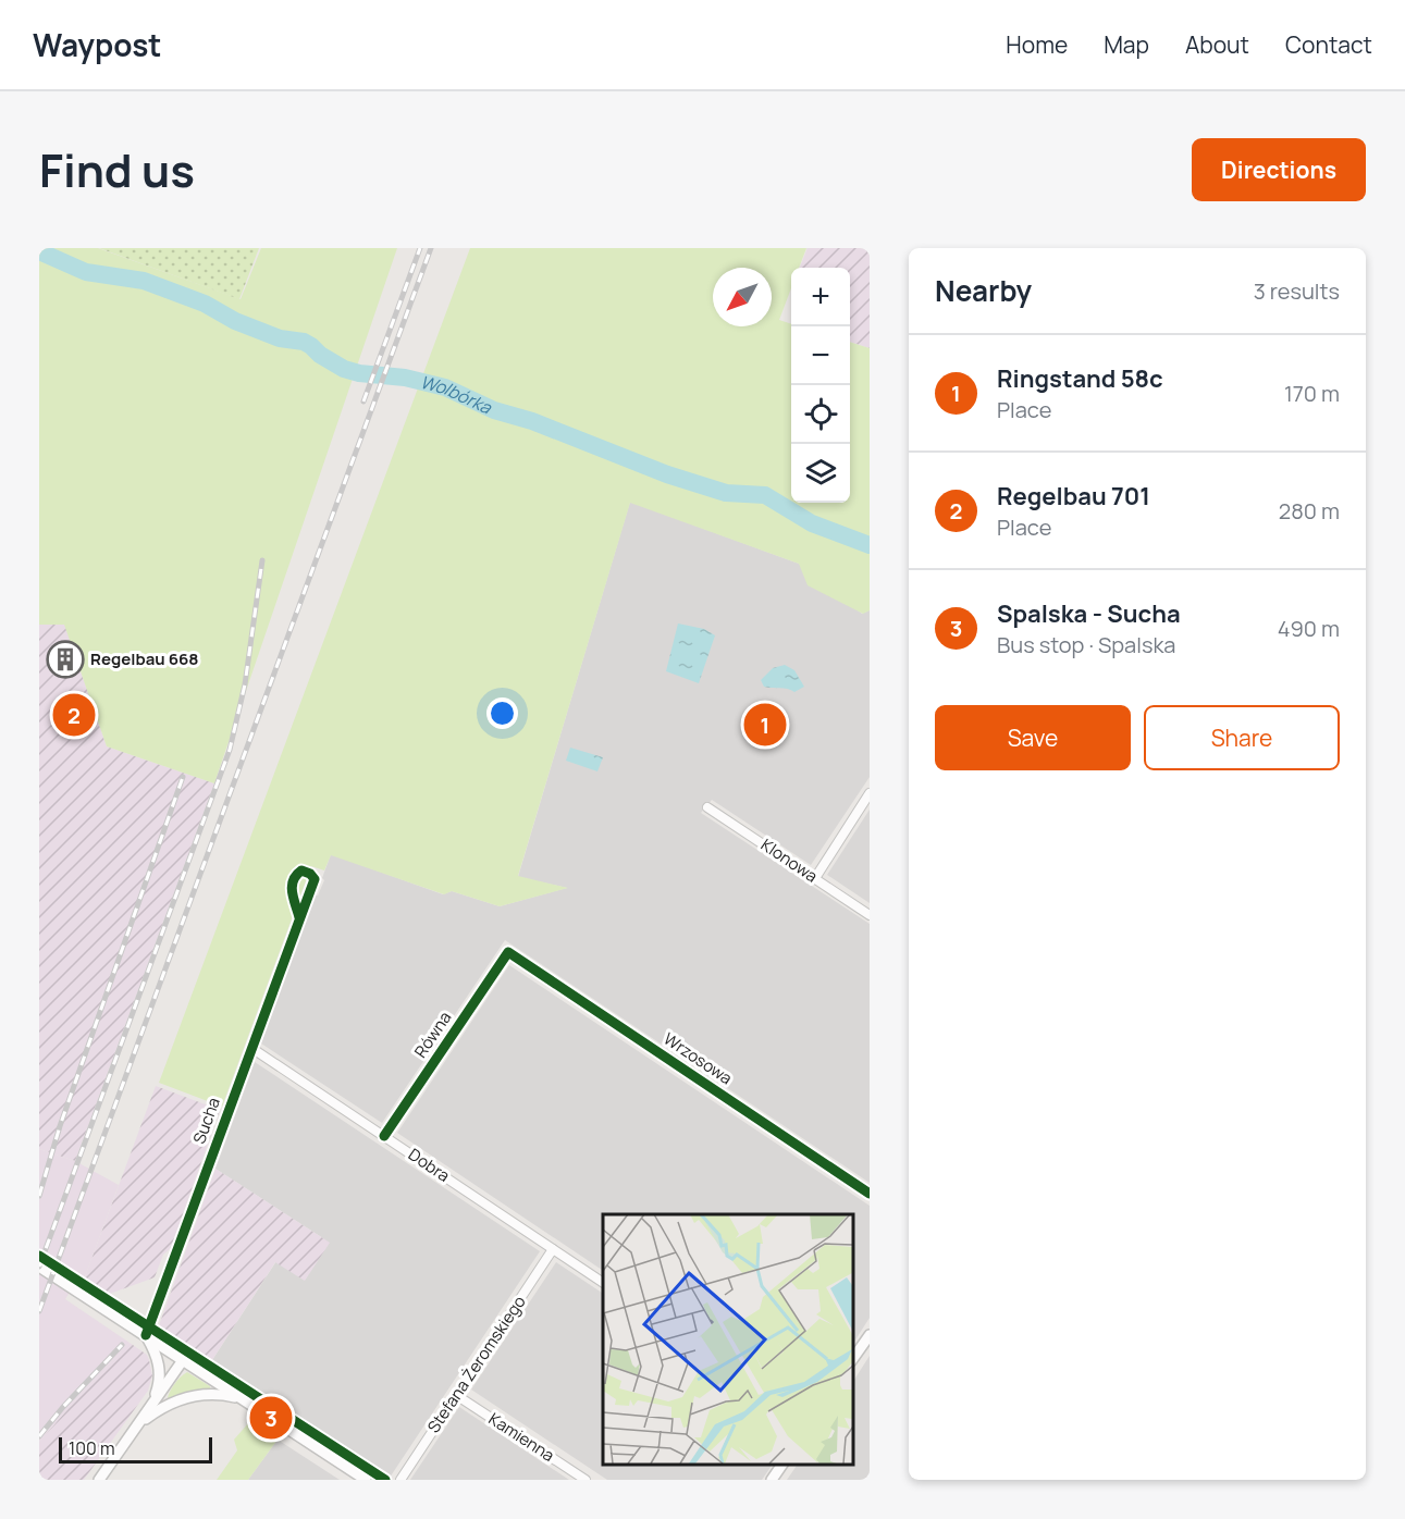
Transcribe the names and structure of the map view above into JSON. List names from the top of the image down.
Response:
{
  "streets": {
    "street": [
      "Klonowa",
      "Równa",
      "Wrzosowa",
      "Sucha",
      "Dobra",
      "Stefana Żeromskiego",
      "Kamienna"
    ]
  },
  "crossings": [
    ["Równa", "Wrzosowa"],
    ["Równa", "Dobra"],
    ["Sucha", "Dobra"],
    ["Dobra", "Stefana Żeromskiego"],
    ["Stefana Żeromskiego", "Kamienna"]
  ],
  "water": ["Wolbórka"],
  "places": {
    "building": ["Regelbau 668"]
  },
  "scale_bar": "100 m",
  "north": "bottom left",
  "page": {
    "header": "Waypost",
    "nav": [
      "Home",
      "Map",
      "About",
      "Contact"
    ],
    "title": "Find us",
    "buttons": [
      "Directions",
      ["Save", "Share"]
    ],
    "heading": ["Nearby", "3 results"],
    "map_buttons": ["+", "−"],
    "list": [
      {
        "mark": "1",
        "name": "Ringstand 58c",
        "note": "Place",
        "value": "170 m"
      },
      {
        "mark": "2",
        "name": "Regelbau 701",
        "note": "Place",
        "value": "280 m"
      },
      {
        "mark": "3",
        "name": "Spalska - Sucha",
        "note": "Bus stop · Spalska",
        "value": "490 m"
      }
    ],
    "pins": ["2", "1", "3"],
    "scale": "100 m"
  }
}
